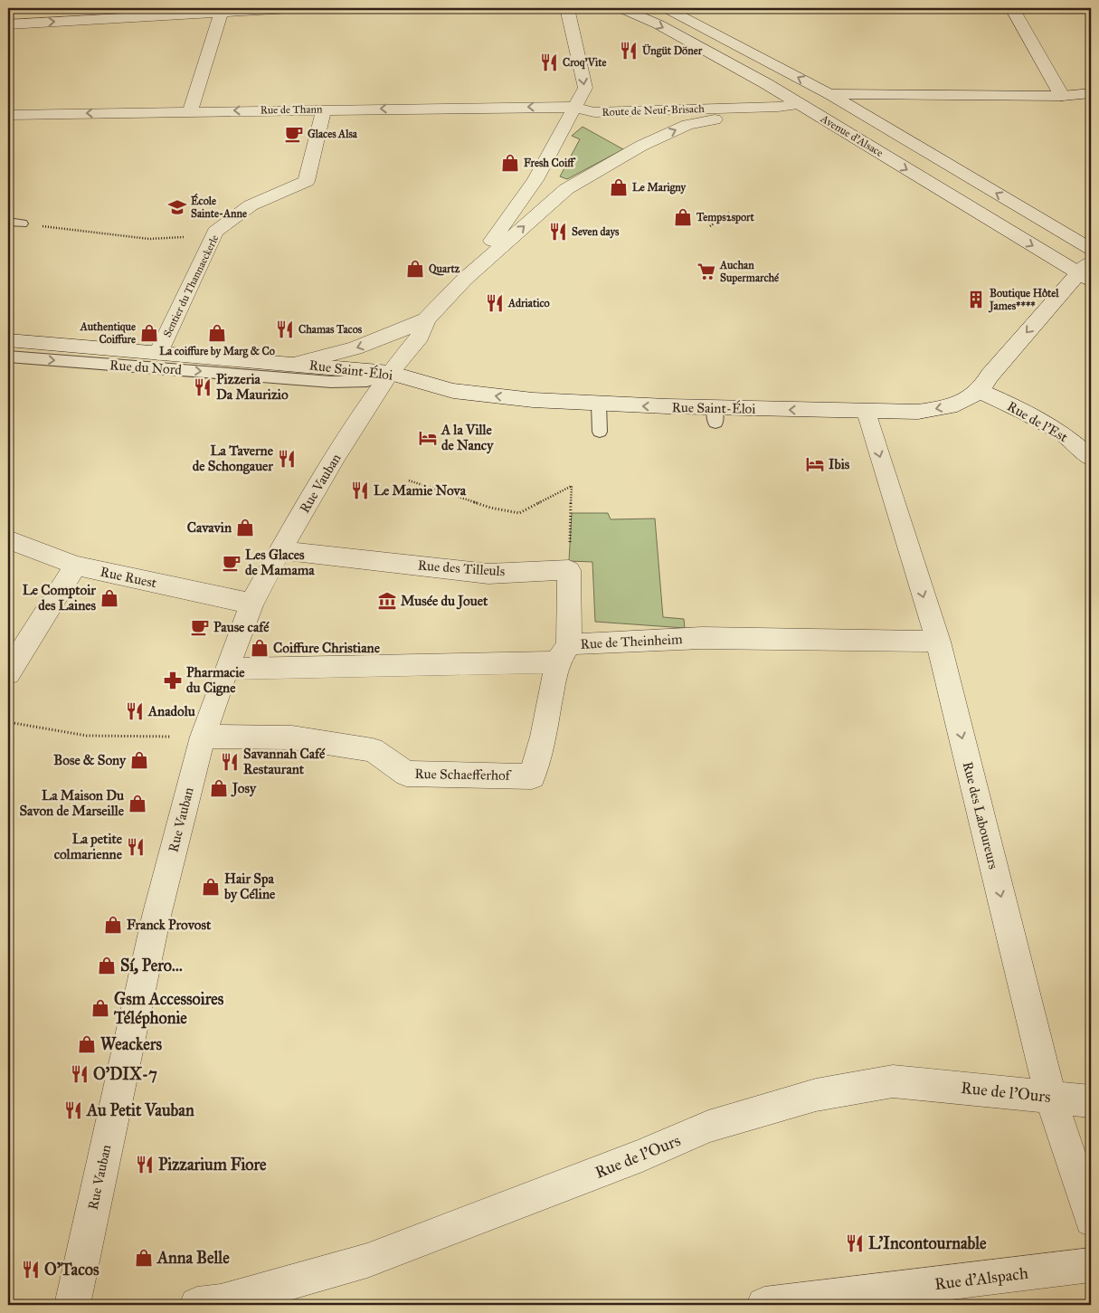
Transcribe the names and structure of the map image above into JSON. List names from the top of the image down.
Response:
{
  "streets": {
    "street": [
      "Rue de Thann",
      "Route de Neuf-Brisach",
      "Avenue d'Alsace",
      "Sentier du Thannaeckerle",
      "Rue du Nord",
      "Rue Saint-Éloi",
      "Rue de l'Est",
      "Rue Vauban",
      "Rue des Tilleuls",
      "Rue Ruest",
      "Rue de Theinheim",
      "Rue Schaefferhof",
      "Rue des Laboureurs",
      "Rue de l'Ours",
      "Rue d'Alspach"
    ]
  },
  "crossings": [
    ["Rue de Thann", "Route de Neuf-Brisach"],
    ["Rue de Thann", "Sentier du Thannaeckerle"],
    ["Route de Neuf-Brisach", "Avenue d'Alsace"],
    ["Route de Neuf-Brisach", "Rue du Nord"],
    ["Route de Neuf-Brisach", "Rue Saint-Éloi"],
    ["Route de Neuf-Brisach", "Rue Vauban"],
    ["Avenue d'Alsace", "Rue Saint-Éloi"],
    ["Sentier du Thannaeckerle", "Rue du Nord"],
    ["Rue du Nord", "Rue Saint-Éloi"],
    ["Rue du Nord", "Rue Vauban"],
    ["Rue Saint-Éloi", "Rue de l'Est"],
    ["Rue Saint-Éloi", "Rue Vauban"],
    ["Rue Saint-Éloi", "Rue des Laboureurs"],
    ["Rue Vauban", "Rue des Tilleuls"],
    ["Rue Vauban", "Rue Ruest"],
    ["Rue Vauban", "Rue de Theinheim"],
    ["Rue Vauban", "Rue Schaefferhof"],
    ["Rue de Theinheim", "Rue Schaefferhof"],
    ["Rue de Theinheim", "Rue des Laboureurs"],
    ["Rue des Laboureurs", "Rue de l'Ours"]
  ],
  "one_way": ["Rue Saint-Éloi", "Rue des Laboureurs"],
  "places": {
    "restaurant": [
      "Üngüt Döner",
      "Croq'Vite",
      "Seven days",
      "Adriatico",
      "Chamas Tacos",
      "Pizzeria Da Maurizio",
      "La Taverne de Schongauer",
      "Le Mamie Nova",
      "Anadolu",
      "Savannah Café Restaurant",
      "La petite colmarienne",
      "O'DIX-7",
      "Au Petit Vauban",
      "Pizzarium Fiore",
      "L'Incontournable",
      "O'Tacos"
    ],
    "cafe": ["Glaces Alsa", "Les Glaces de Mamama", "Pause café"],
    "shop": [
      "Fresh Coiff",
      "Le Marigny",
      "Temps2sport",
      "Quartz",
      "Authentique Coiffure",
      "La coiffure by Marg & Co",
      "Cavavin",
      "Le Comptoir des Laines",
      "Coiffure Christiane",
      "Bose & Sony",
      "Josy",
      "La Maison Du Savon de Marseille",
      "Hair Spa by Céline",
      "Franck Provost",
      "Sí, Pero…",
      "Gsm Accessoires Téléphonie",
      "Weackers",
      "Anna Belle"
    ],
    "school or university": ["École Sainte-Anne"],
    "supermarket": ["Auchan Supermarché"],
    "building": ["Boutique Hôtel James****"],
    "hotel": ["A la Ville de Nancy", "Ibis"],
    "museum": ["Musée du Jouet"],
    "pharmacy": ["Pharmacie du Cigne"]
  }
}
